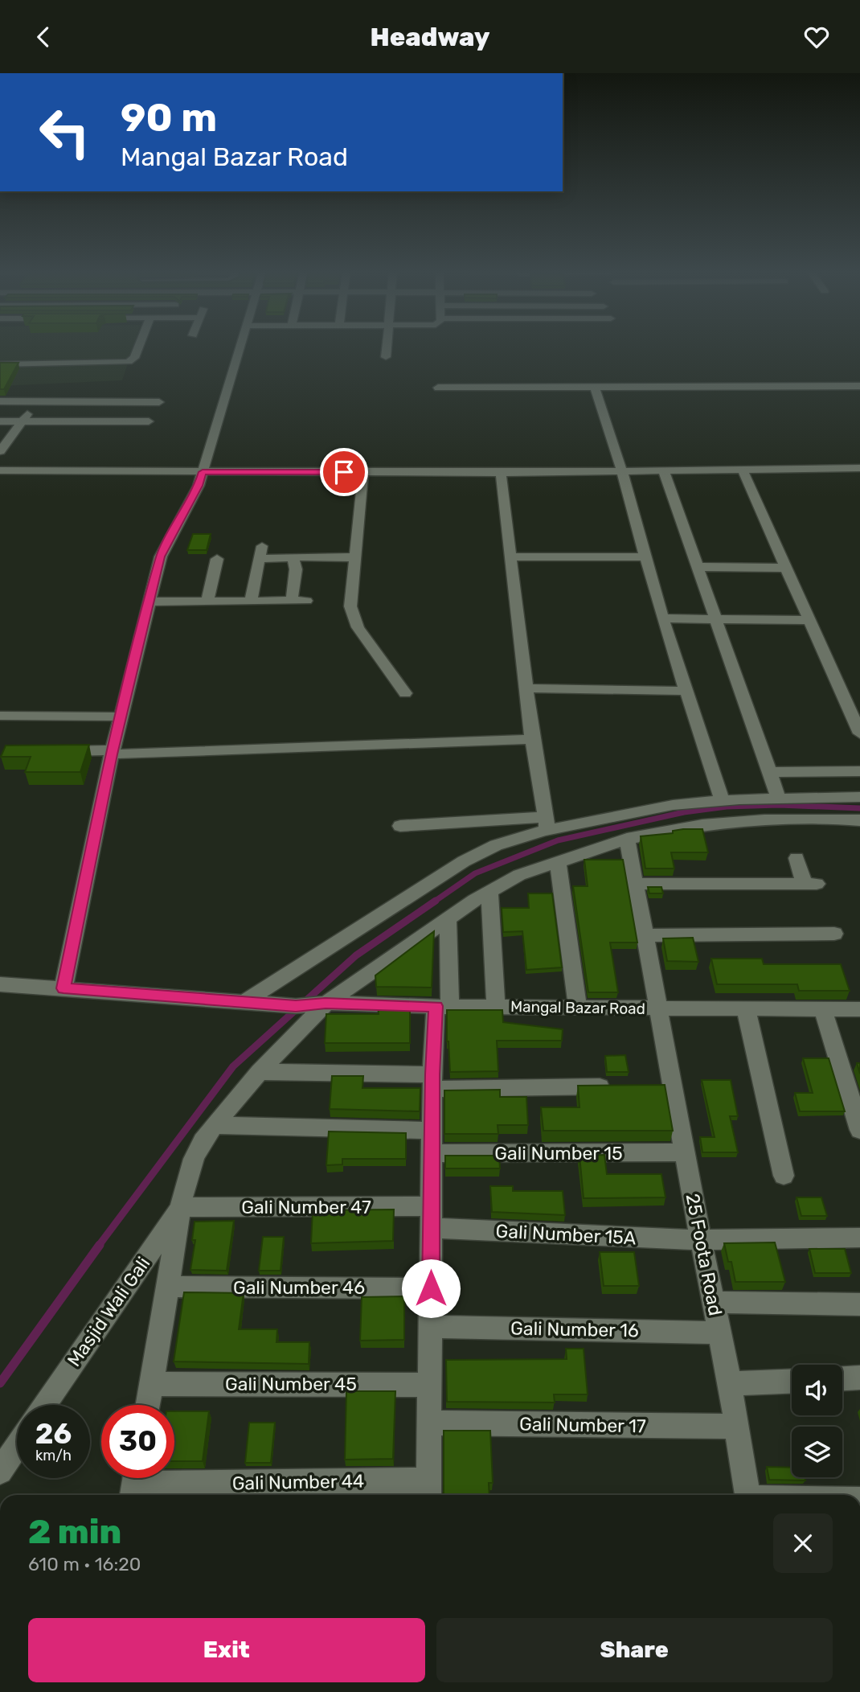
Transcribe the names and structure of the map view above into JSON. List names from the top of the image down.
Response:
{
  "streets": {
    "street": [
      "Mangal Bazar Road",
      "Gali Number 15",
      "Gali Number 47",
      "Gali Number 15A",
      "25 Foota Road",
      "Gali Number 46",
      "Masjid Wali Gali",
      "Gali Number 16",
      "Gali Number 45",
      "Gali Number 17",
      "Gali Number 44"
    ]
  },
  "crossings": [
    ["Mangal Bazar Road", "25 Foota Road"],
    ["Gali Number 15", "25 Foota Road"],
    ["Gali Number 47", "Gali Number 15A"],
    ["Gali Number 47", "Masjid Wali Gali"],
    ["Gali Number 15A", "25 Foota Road"],
    ["25 Foota Road", "Gali Number 16"],
    ["25 Foota Road", "Gali Number 17"]
  ],
  "page": {
    "header": "Headway",
    "turn": ["90 m", "Mangal Bazar Road"],
    "speed": "26 km/h",
    "limit": "30",
    "heading": ["2 min", "610 m · 16:20"],
    "buttons": ["Exit", "Share"]
  }
}
